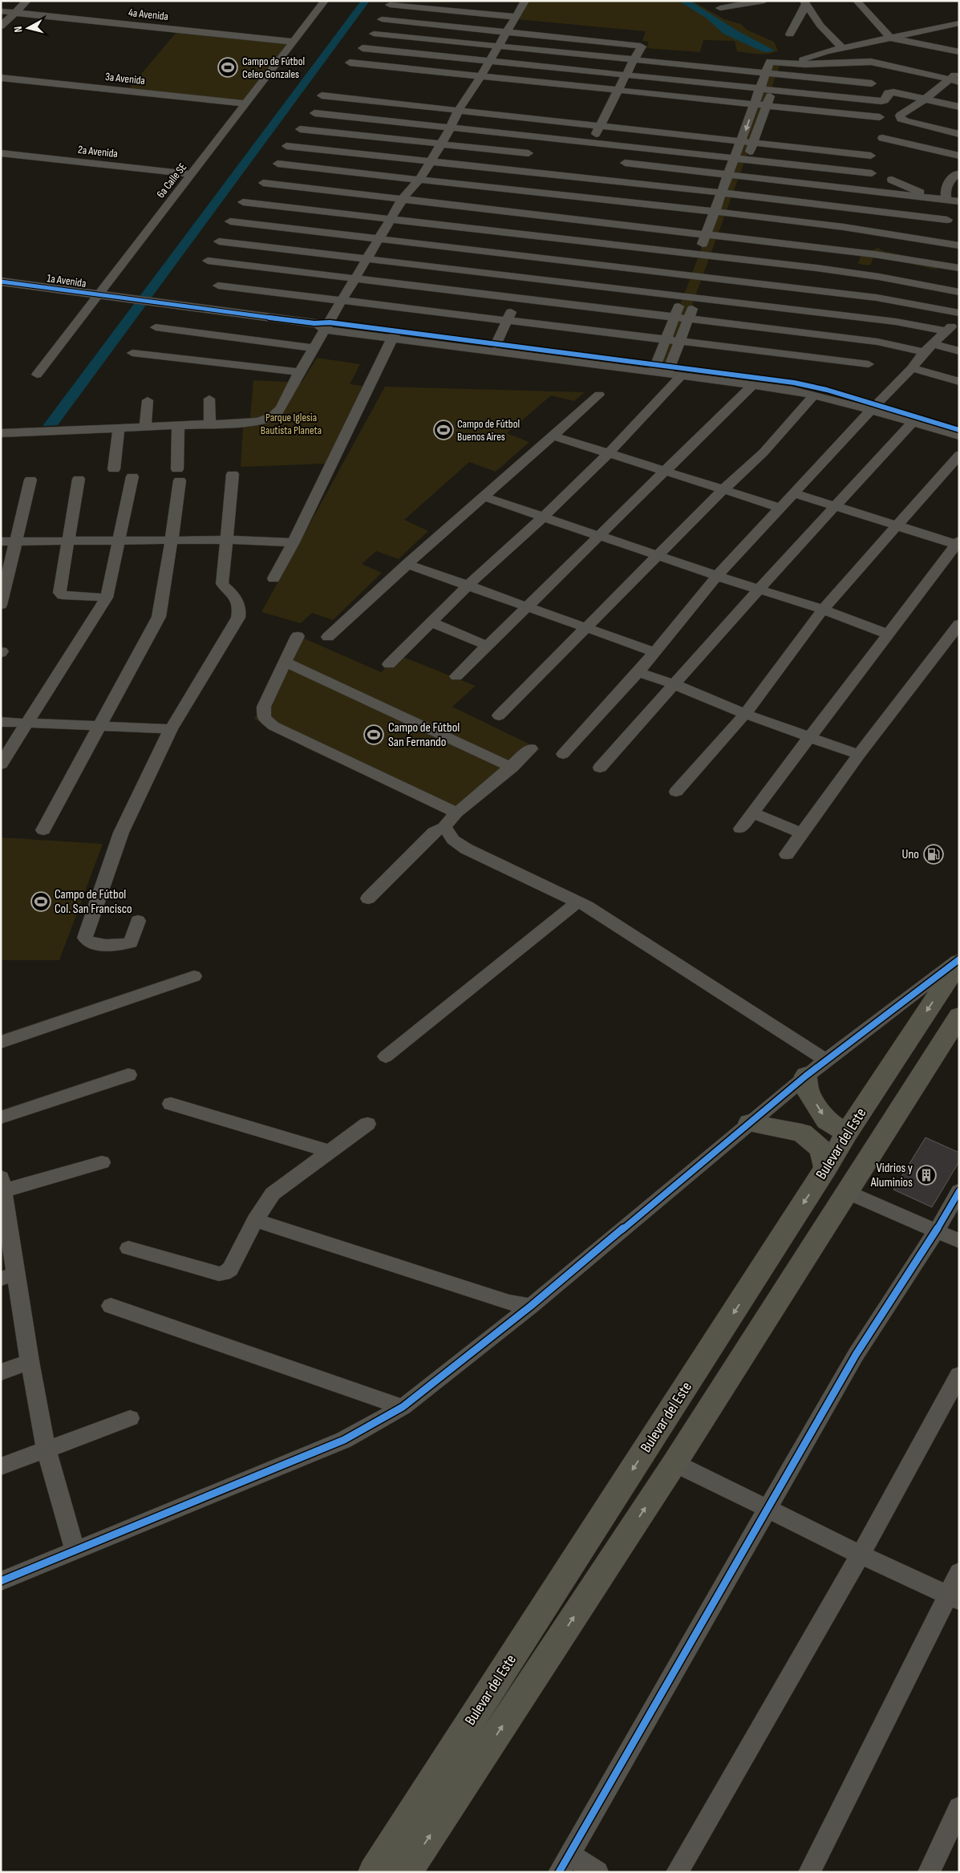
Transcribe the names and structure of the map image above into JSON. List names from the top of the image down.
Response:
{
  "streets": {
    "highway": ["Bulevar del Este"],
    "street": [
      "4a Avenida",
      "3a Avenida",
      "2a Avenida",
      "6a Calle SE",
      "1a Avenida"
    ]
  },
  "crossings": [
    ["4a Avenida", "6a Calle SE"],
    ["3a Avenida", "6a Calle SE"],
    ["2a Avenida", "6a Calle SE"],
    ["6a Calle SE", "1a Avenida"]
  ],
  "parks": ["Parque Iglesia Bautista Planeta"],
  "places": {
    "sports": [
      "Campo de Fútbol Celeo Gonzales",
      "Campo de Fútbol Buenos Aires",
      "Campo de Fútbol San Fernando",
      "Campo de Fútbol Col. San Francisco"
    ],
    "fuel station": ["Uno"],
    "building": ["Vidrios y Aluminios"]
  },
  "north": "left"
}
